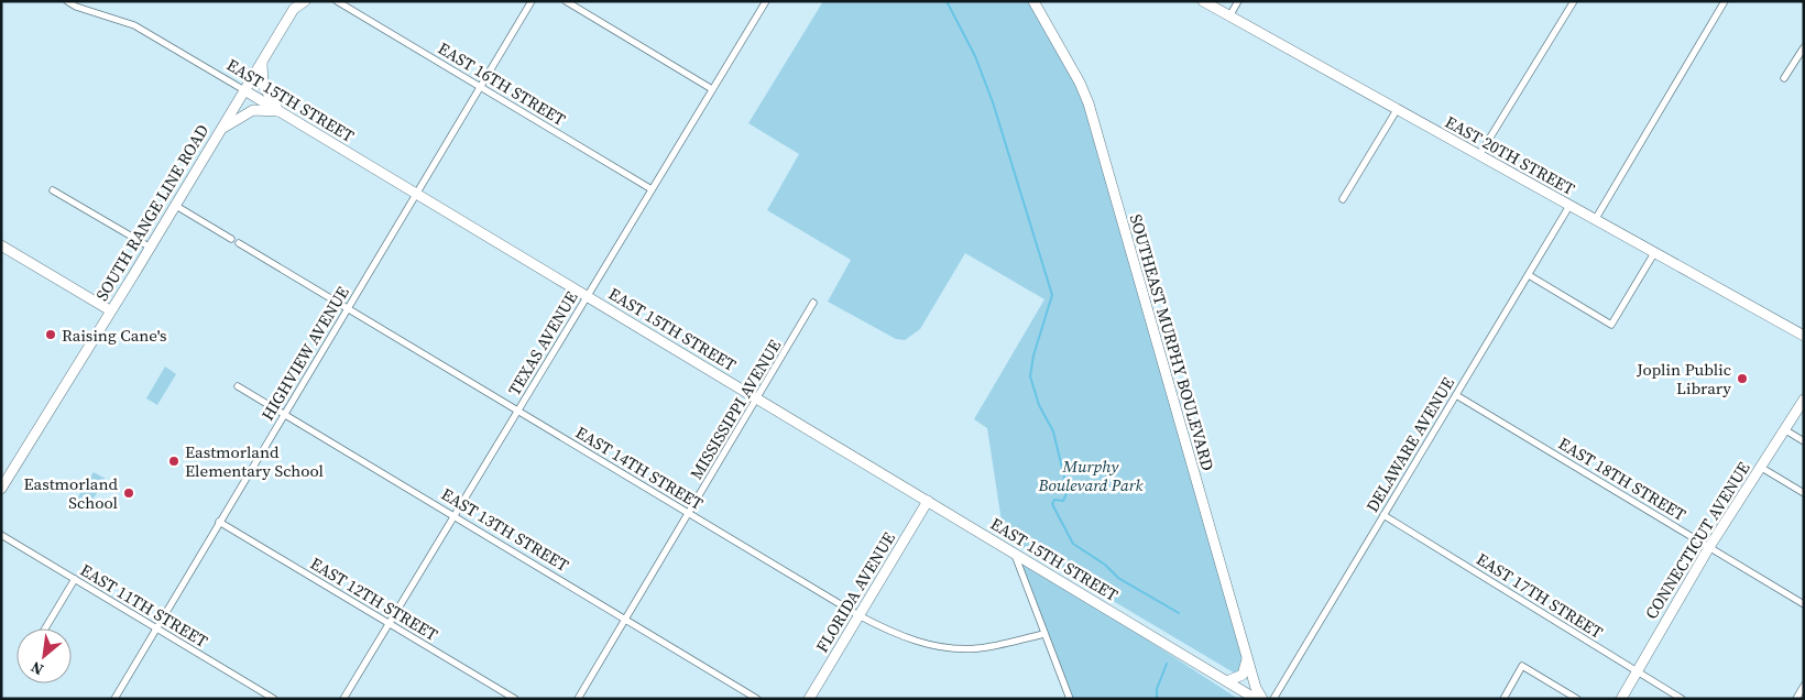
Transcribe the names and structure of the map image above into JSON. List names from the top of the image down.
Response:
{
  "streets": {
    "main road": [
      "EAST 15TH STREET",
      "EAST 20TH STREET",
      "SOUTH RANGE LINE ROAD",
      "SOUTHEAST MURPHY BOULEVARD",
      "CONNECTICUT AVENUE",
      "FLORIDA AVENUE"
    ],
    "street": [
      "EAST 16TH STREET",
      "TEXAS AVENUE",
      "HIGHVIEW AVENUE",
      "MISSISSIPPI AVENUE",
      "DELAWARE AVENUE",
      "EAST 14TH STREET",
      "EAST 18TH STREET",
      "EAST 13TH STREET",
      "EAST 17TH STREET",
      "EAST 12TH STREET",
      "EAST 11TH STREET"
    ]
  },
  "crossings": [
    ["EAST 16TH STREET", "TEXAS AVENUE"],
    ["EAST 16TH STREET", "HIGHVIEW AVENUE"],
    ["EAST 15TH STREET", "SOUTH RANGE LINE ROAD"],
    ["EAST 15TH STREET", "TEXAS AVENUE"],
    ["EAST 15TH STREET", "HIGHVIEW AVENUE"],
    ["EAST 15TH STREET", "MISSISSIPPI AVENUE"],
    ["EAST 15TH STREET", "FLORIDA AVENUE"],
    ["EAST 20TH STREET", "DELAWARE AVENUE"],
    ["TEXAS AVENUE", "EAST 14TH STREET"],
    ["TEXAS AVENUE", "EAST 13TH STREET"],
    ["TEXAS AVENUE", "EAST 12TH STREET"],
    ["HIGHVIEW AVENUE", "EAST 14TH STREET"],
    ["HIGHVIEW AVENUE", "EAST 13TH STREET"],
    ["HIGHVIEW AVENUE", "EAST 12TH STREET"],
    ["HIGHVIEW AVENUE", "EAST 11TH STREET"],
    ["MISSISSIPPI AVENUE", "EAST 14TH STREET"],
    ["MISSISSIPPI AVENUE", "EAST 13TH STREET"],
    ["DELAWARE AVENUE", "EAST 18TH STREET"],
    ["DELAWARE AVENUE", "EAST 17TH STREET"],
    ["EAST 14TH STREET", "FLORIDA AVENUE"],
    ["EAST 18TH STREET", "CONNECTICUT AVENUE"],
    ["CONNECTICUT AVENUE", "EAST 17TH STREET"]
  ],
  "parks": ["Murphy Boulevard Park"],
  "places": [
    "Raising Cane's",
    "Joplin Public Library",
    "Eastmorland Elementary School",
    "Eastmorland School"
  ],
  "north": "bottom left"
}
